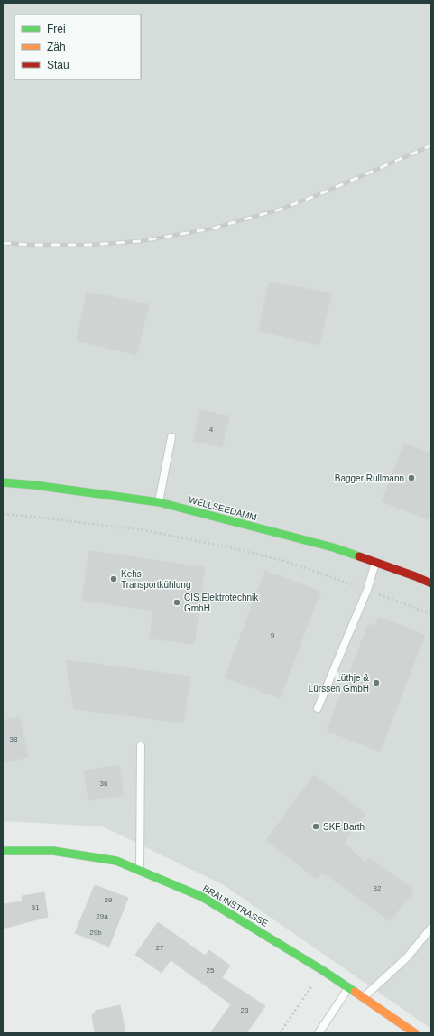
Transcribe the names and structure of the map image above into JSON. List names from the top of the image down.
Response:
{
  "streets": {
    "street": ["WELLSEEDAMM", "BRAUNSTRASSE"]
  },
  "places": [
    "Bagger Rullmann",
    "Kehs Transportkühlung",
    "CIS Elektrotechnik GmbH",
    "Lüthje & Lürssen GmbH",
    "SKF Barth"
  ],
  "house_numbers": [
    "4",
    "9",
    "38",
    "36",
    "32",
    "29",
    "31",
    "29a",
    "29b",
    "27",
    "25",
    "23"
  ],
  "legend": ["Frei", "Zäh", "Stau"]
}
